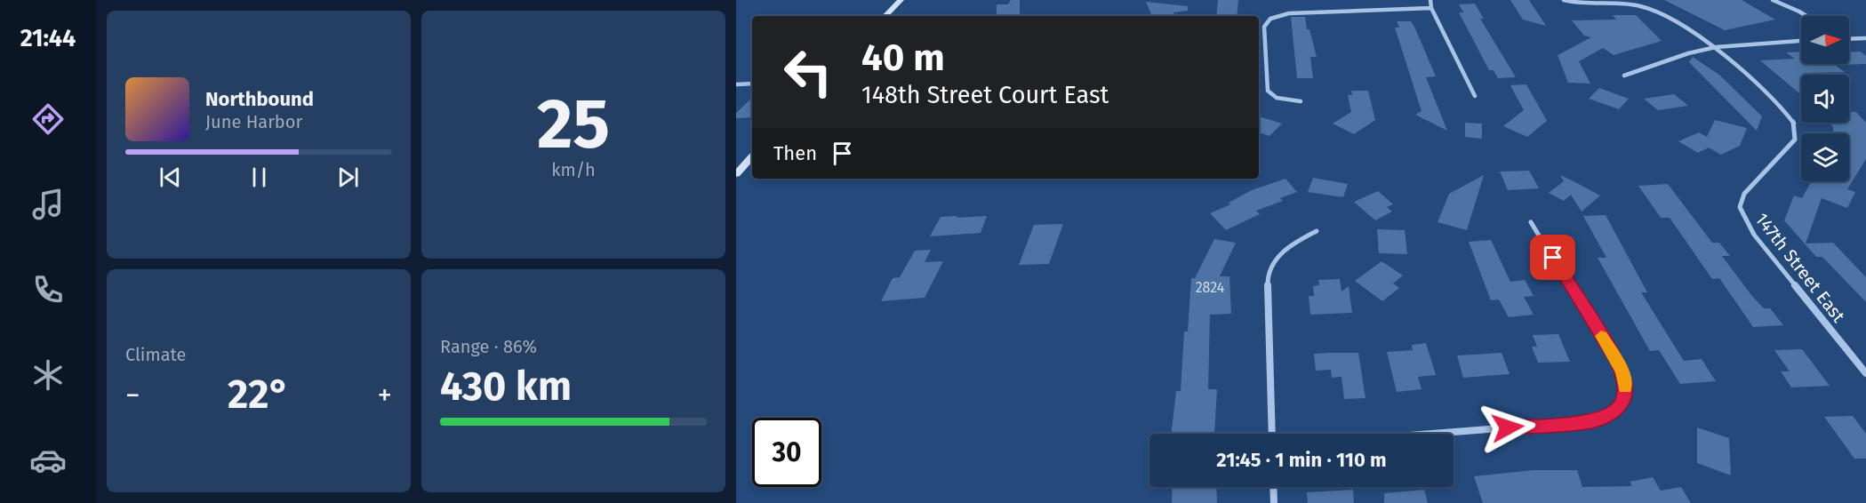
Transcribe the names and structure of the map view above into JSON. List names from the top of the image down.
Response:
{
  "streets": {
    "street": ["147th Street East"]
  },
  "house_numbers": ["2824"],
  "north": "right",
  "page": {
    "tabs": "21:44",
    "tile": [
      ["25", "km/h"],
      "Climate",
      ["Range · 86%", "430 km"]
    ],
    "turn": ["40 m", "148th Street Court East"],
    "song": ["Northbound", "June Harbor"],
    "then": "Then",
    "heat": ["−", "22°", "+"],
    "limit": "30",
    "trip": "21:45 · 1 min · 110 m"
  }
}
